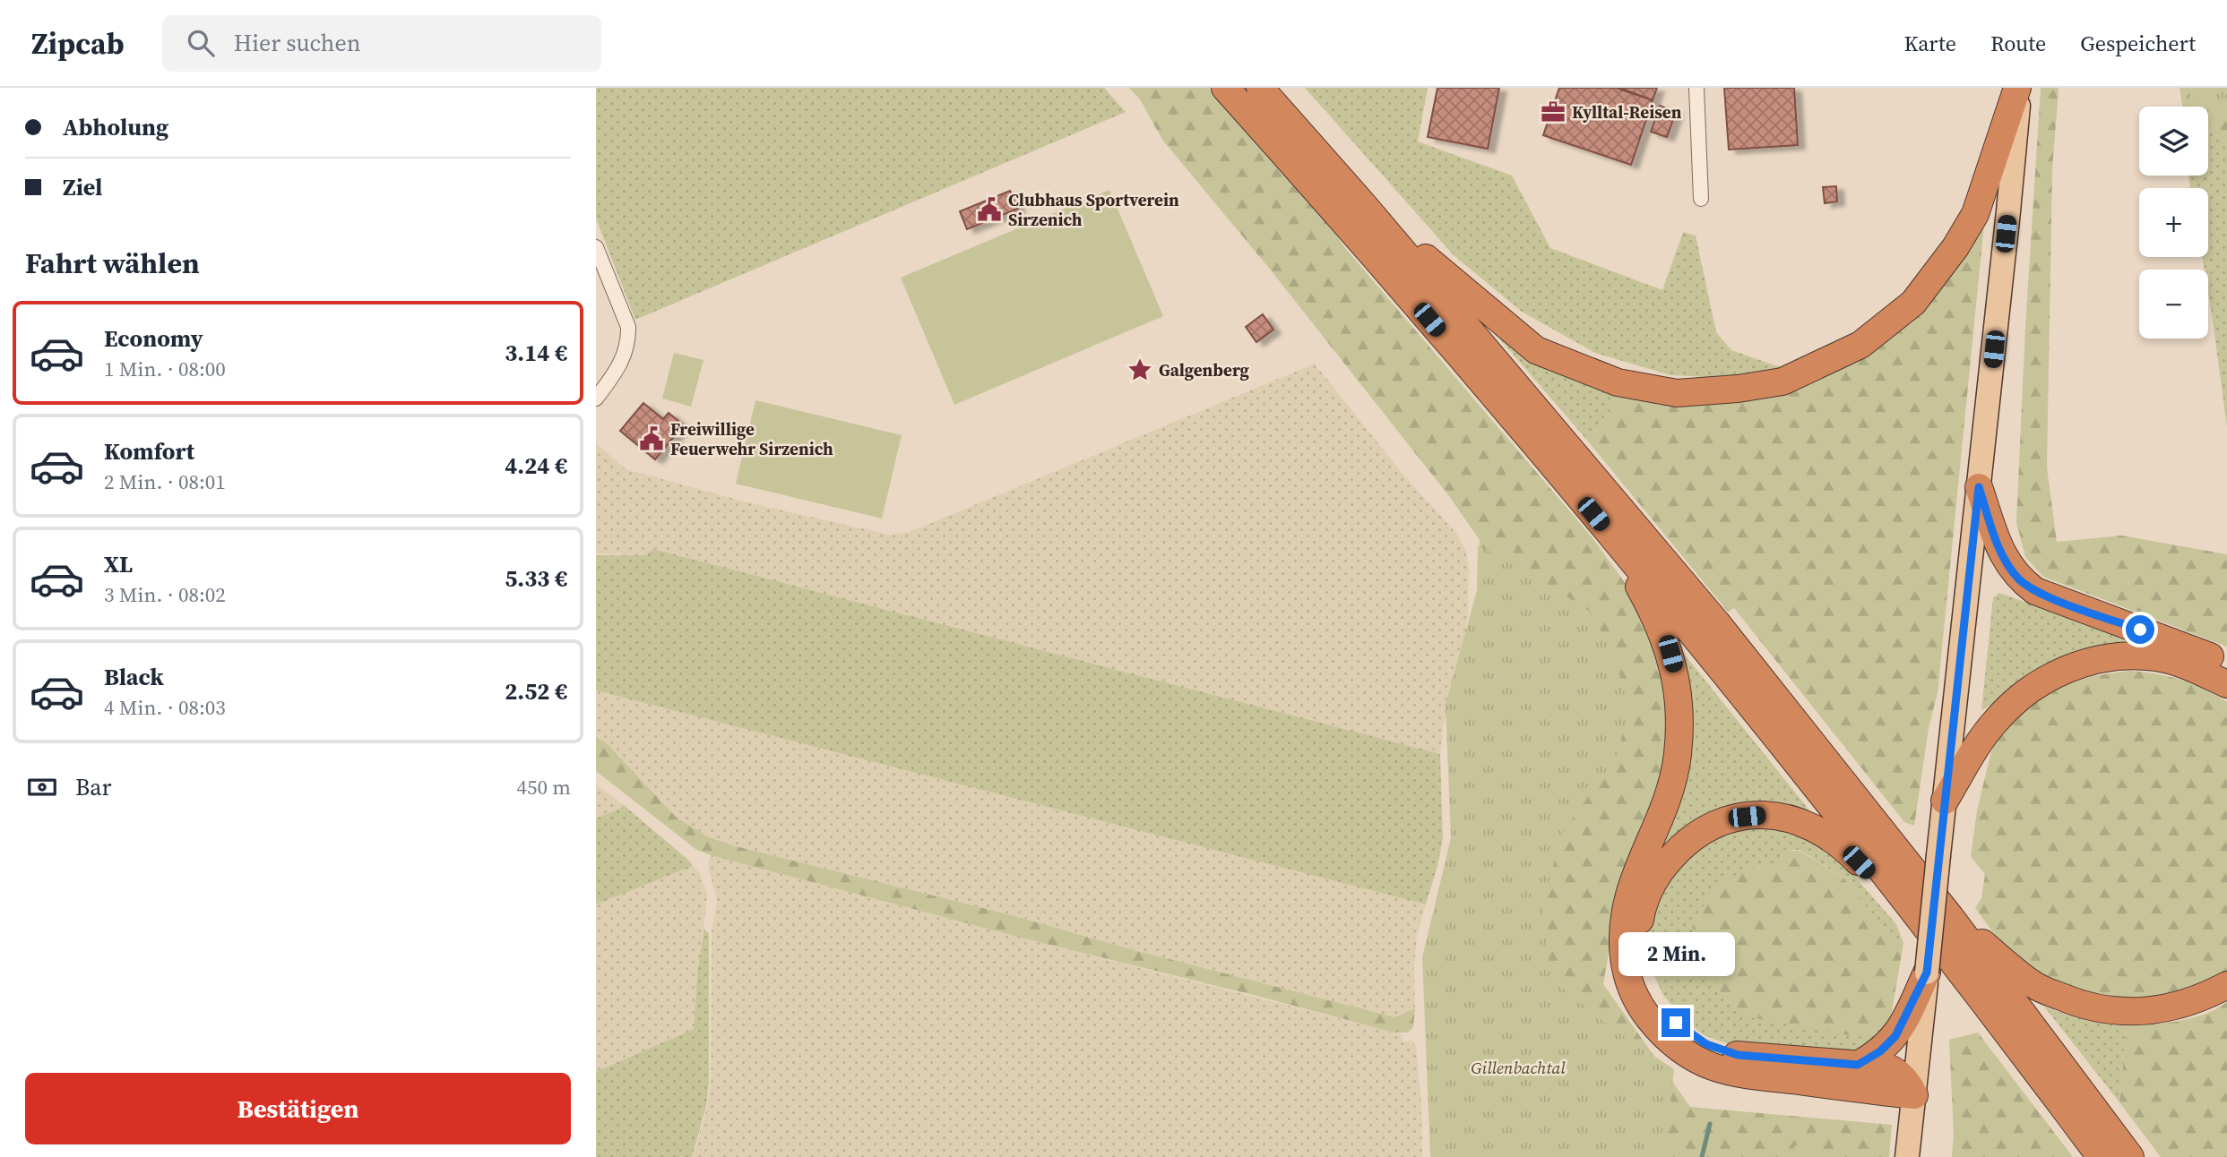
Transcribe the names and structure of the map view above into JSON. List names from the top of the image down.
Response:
{
  "parks": ["Gillenbachtal"],
  "places": {
    "office": ["Kylltal-Reisen"],
    "public building": ["Clubhaus Sportverein Sirzenich", "Freiwillige Feuerwehr Sirzenich"],
    "place": ["Galgenberg"]
  },
  "page": {
    "header": "Zipcab",
    "search": "Hier suchen",
    "nav": ["Karte", "Route", "Gespeichert"],
    "banner": ["Abholung", "Ziel"],
    "map_buttons": ["+", "−"],
    "heading": "Fahrt wählen",
    "list": [
      {
        "name": "Economy",
        "note": "1 Min. · 08:00",
        "value": "3.14 €"
      },
      {
        "name": "Komfort",
        "note": "2 Min. · 08:01",
        "value": "4.24 €"
      },
      {
        "name": "XL",
        "note": "3 Min. · 08:02",
        "value": "5.33 €"
      },
      {
        "name": "Black",
        "note": "4 Min. · 08:03",
        "value": "2.52 €"
      }
    ],
    "pay": ["Bar", "450 m"],
    "bubble": "2 Min.",
    "buttons": "Bestätigen"
  }
}
